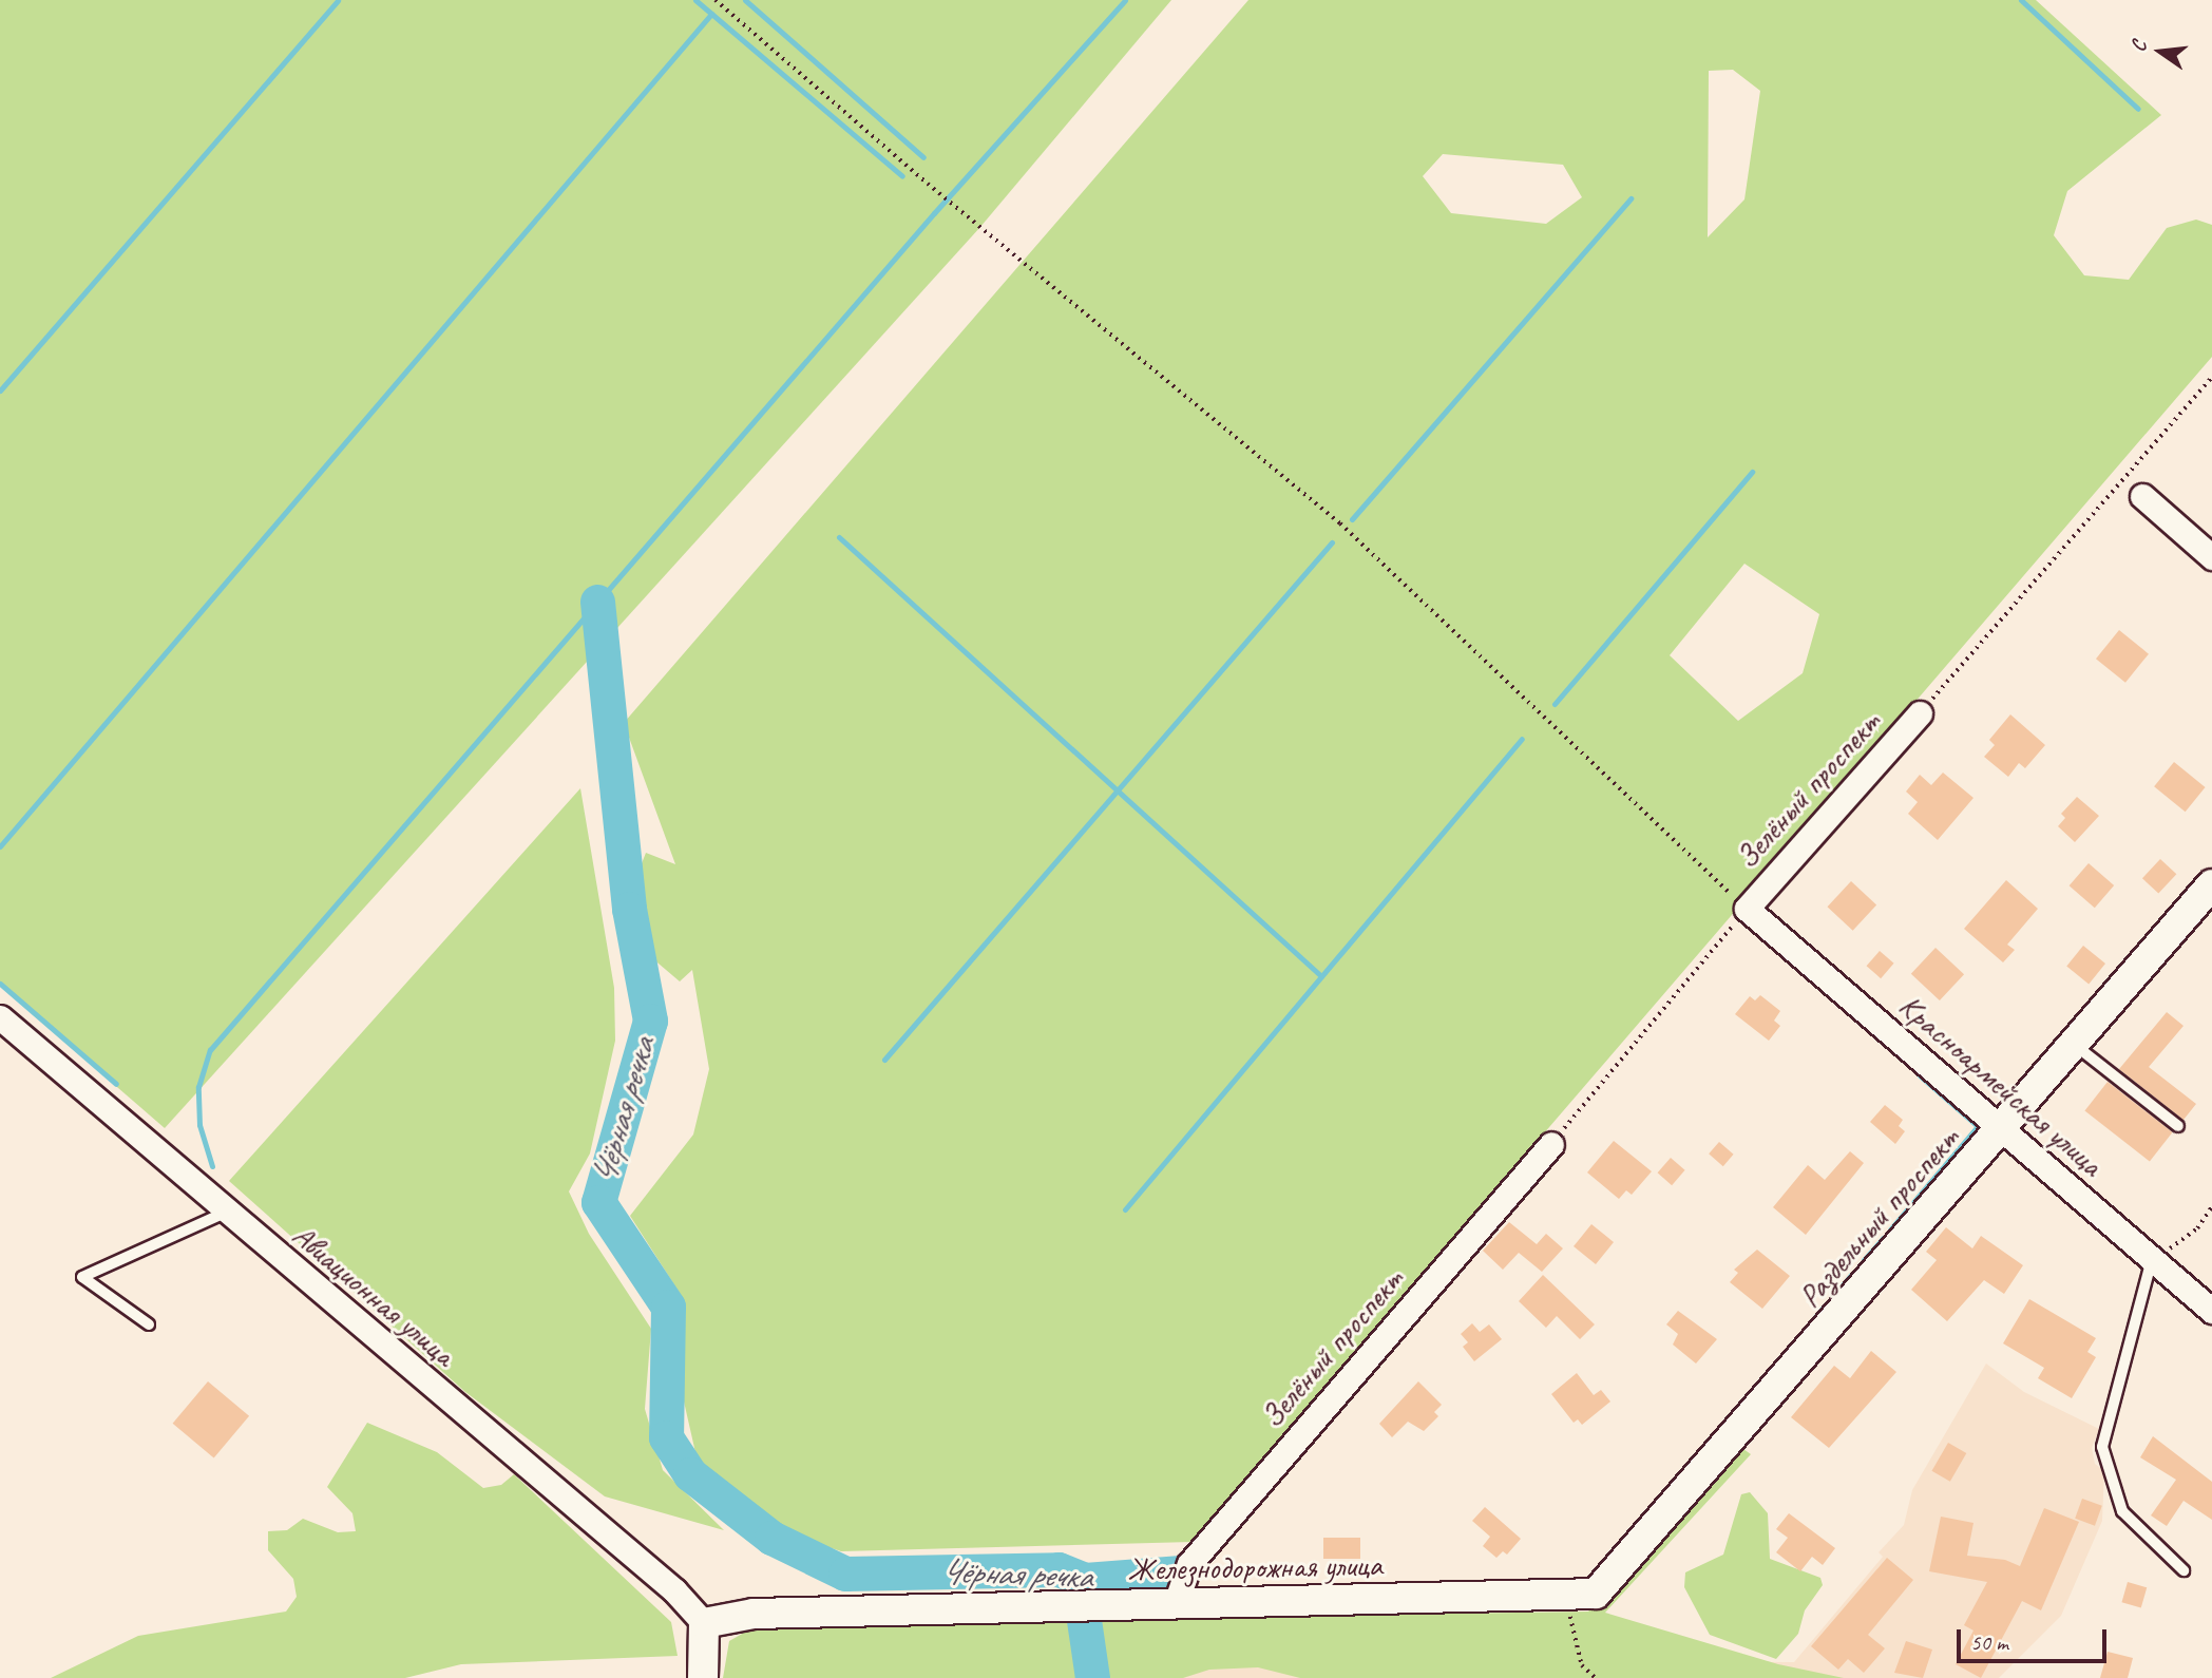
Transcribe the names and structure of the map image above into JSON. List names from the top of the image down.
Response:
{
  "streets": {
    "street": [
      "Зелёный проспект",
      "Красноармейская улица",
      "Раздельный проспект",
      "Авиационная улица",
      "Железнодорожная улица"
    ]
  },
  "crossings": [
    ["Зелёный проспект", "Красноармейская улица"],
    ["Зелёный проспект", "Железнодорожная улица"],
    ["Красноармейская улица", "Раздельный проспект"],
    ["Раздельный проспект", "Железнодорожная улица"],
    ["Авиационная улица", "Железнодорожная улица"]
  ],
  "water": ["Чёрная речка"],
  "scale_bar": "50 m",
  "north": "left"
}
